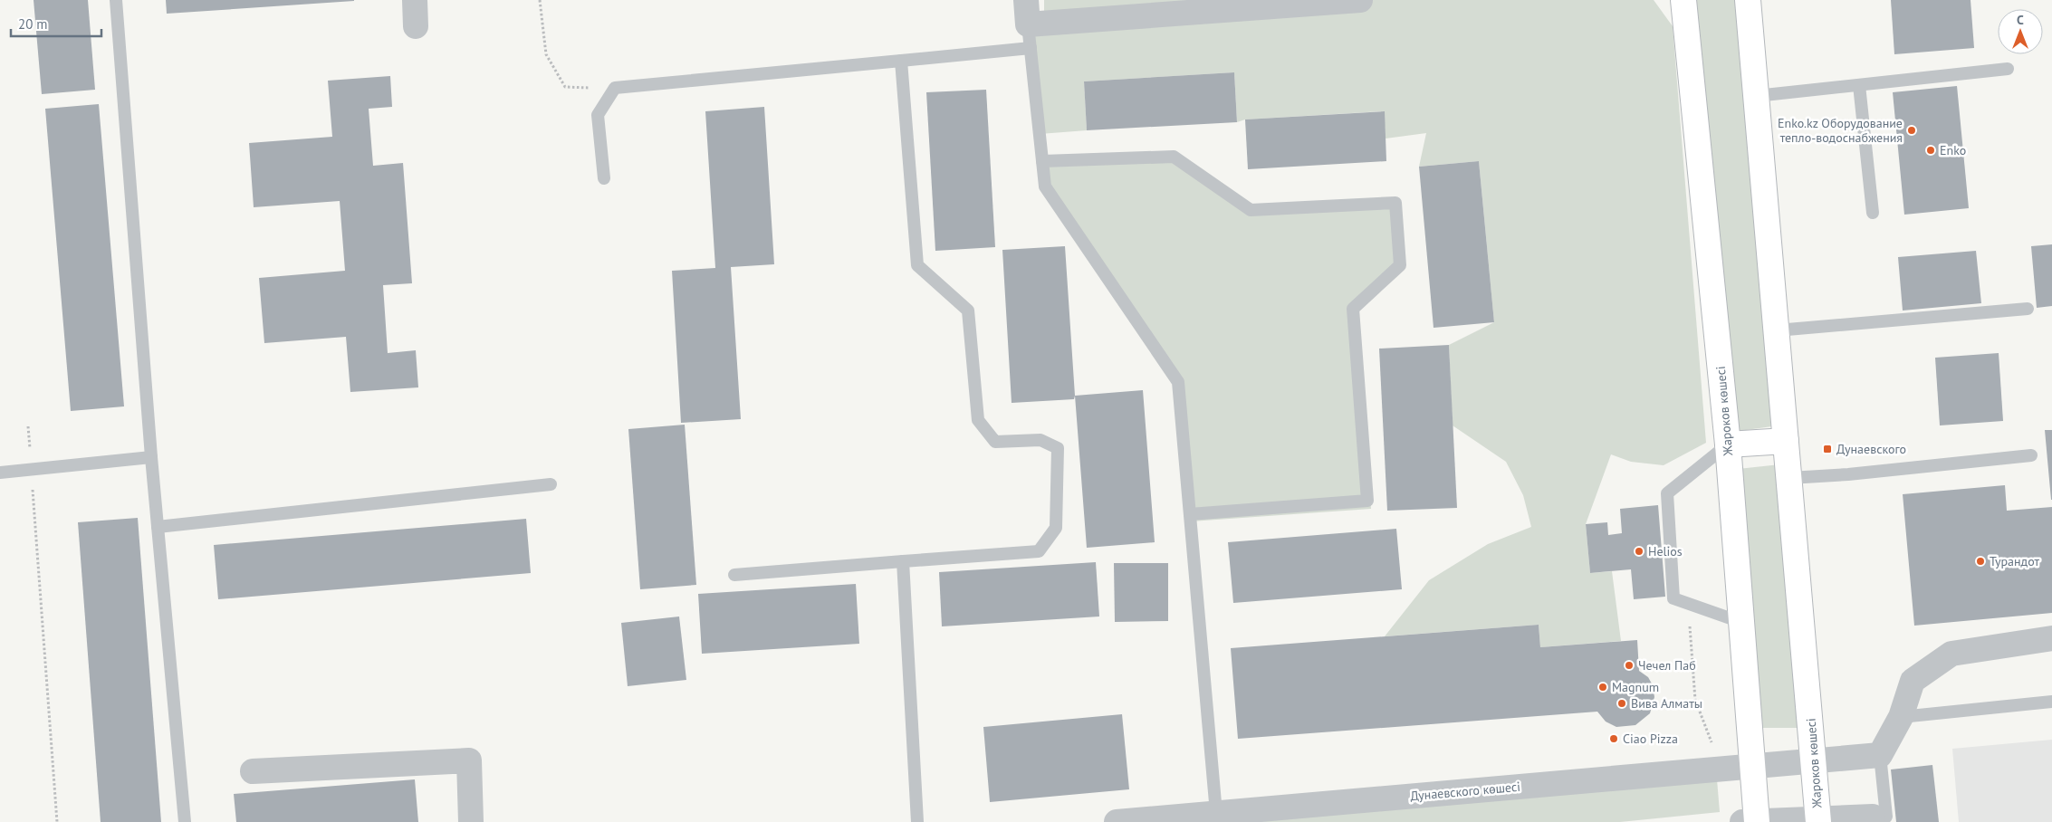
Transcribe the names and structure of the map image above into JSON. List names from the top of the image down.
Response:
{
  "streets": {
    "main road": ["Жароков көшесі"],
    "street": ["Дунаевского көшесі"]
  },
  "crossings": [
    ["Жароков көшесі", "Дунаевского көшесі"]
  ],
  "places": {
    "other": [
      "Enko.kz Оборудование тепло-водоснабжения",
      "Enko",
      "Helios",
      "Турандот",
      "Чечел Паб",
      "Magnum",
      "Вива Алматы",
      "Ciao Pizza"
    ],
    "transit": ["Дунаевского"]
  },
  "scale_bar": "20 m",
  "north": "top"
}
